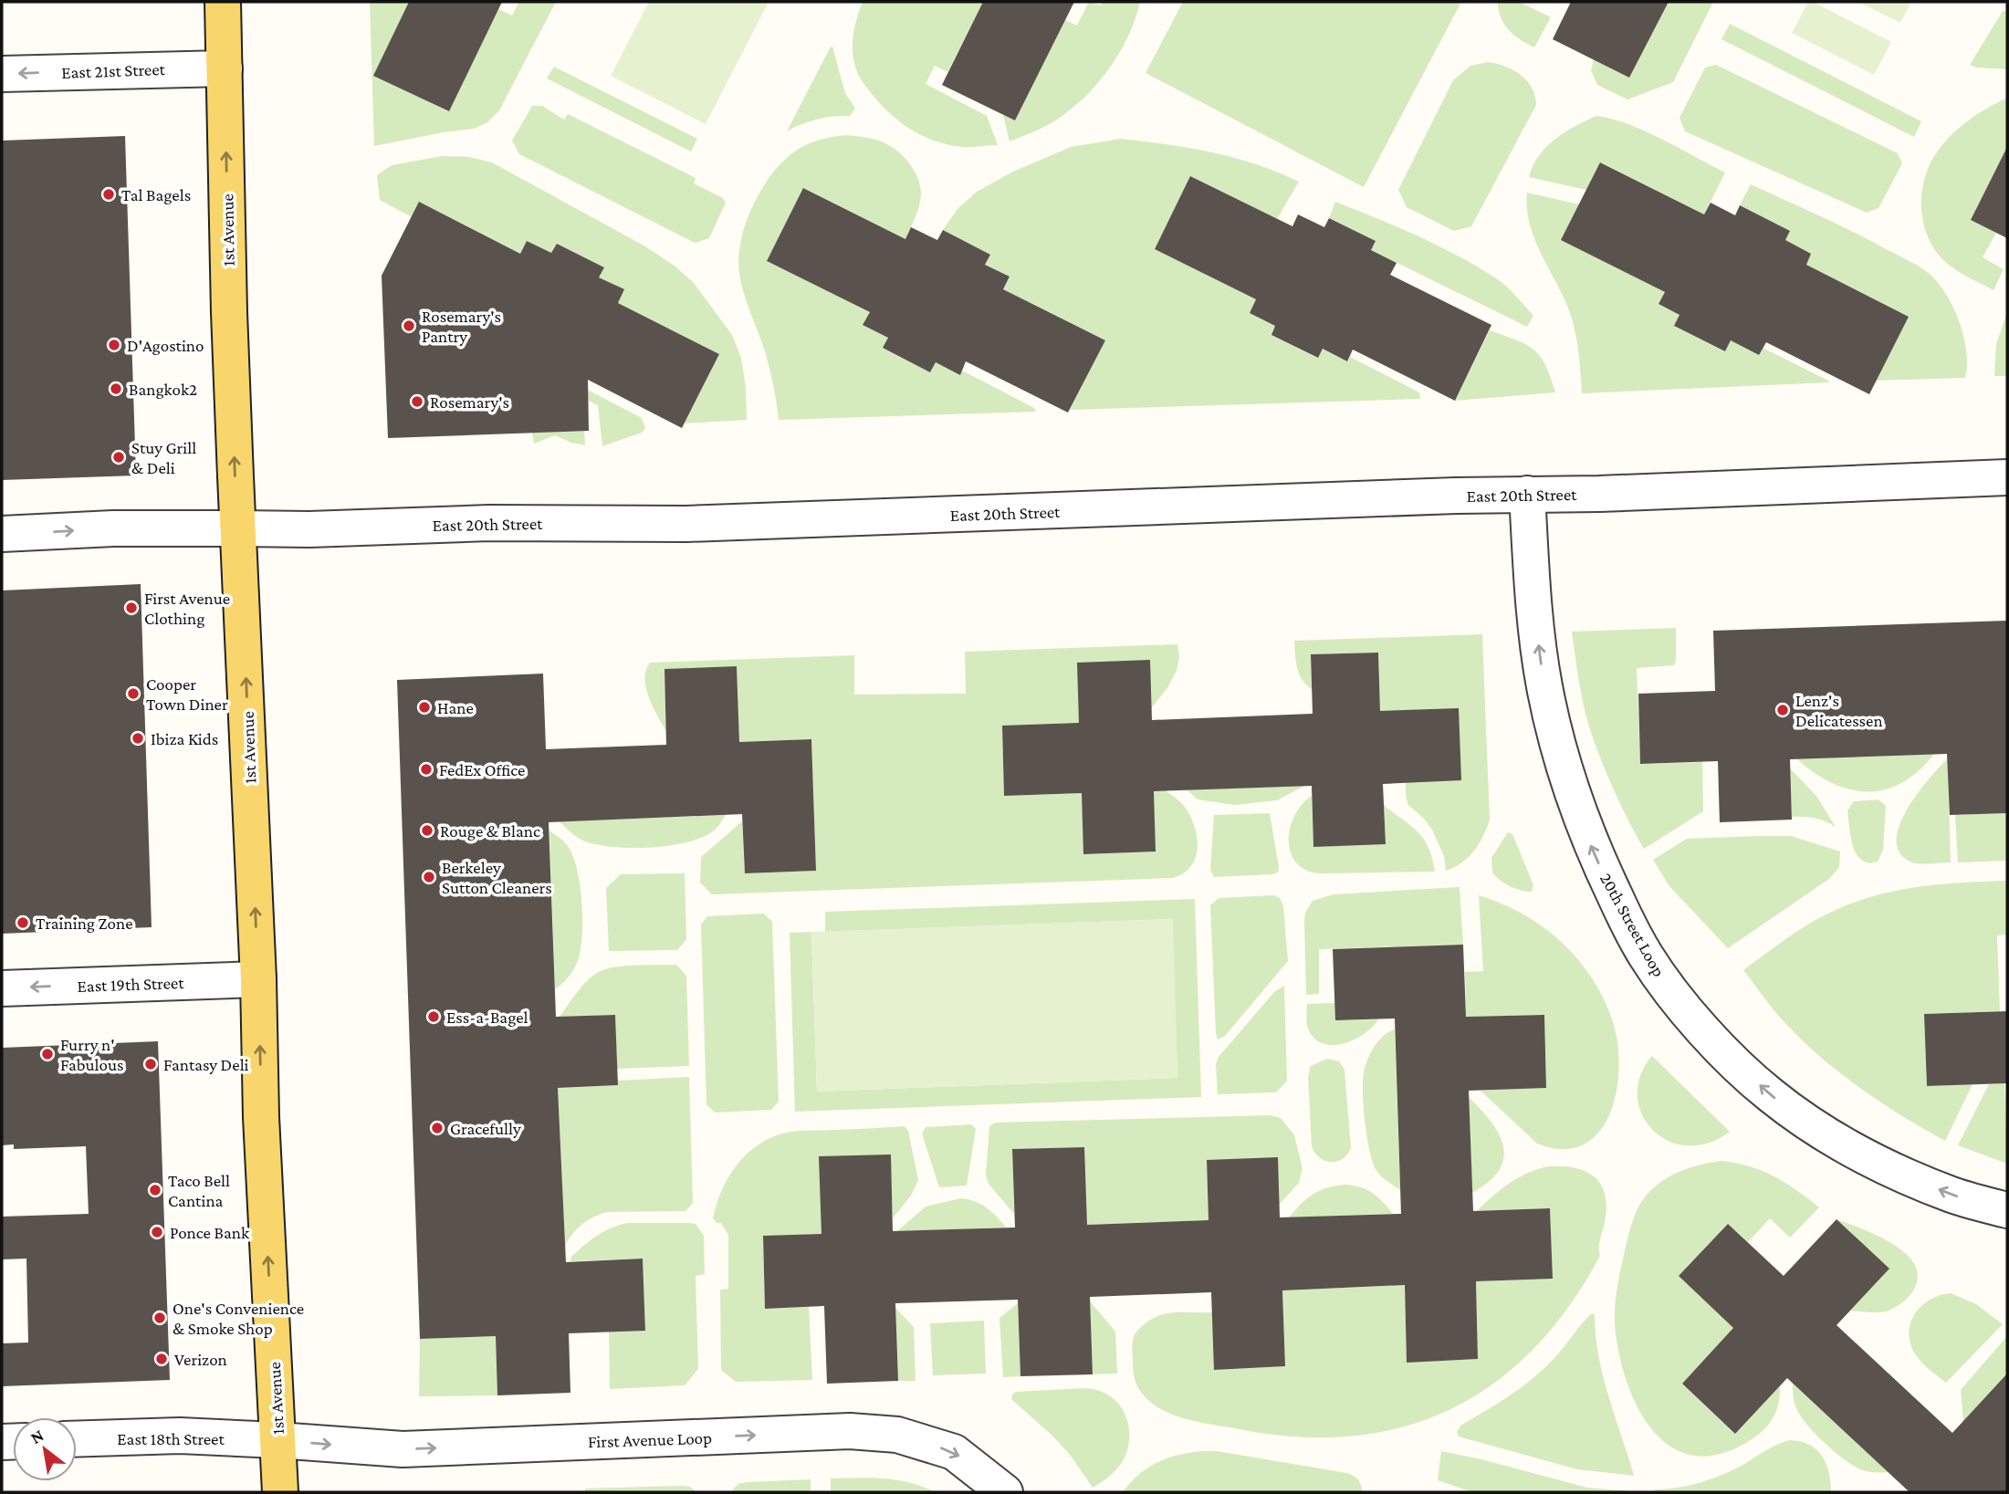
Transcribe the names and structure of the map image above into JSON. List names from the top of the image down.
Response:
{
  "streets": {
    "main road": ["1st Avenue"],
    "street": [
      "East 21st Street",
      "East 20th Street",
      "20th Street Loop",
      "East 19th Street",
      "East 18th Street",
      "First Avenue Loop"
    ]
  },
  "crossings": [
    ["East 21st Street", "1st Avenue"],
    ["1st Avenue", "East 20th Street"],
    ["1st Avenue", "East 19th Street"],
    ["1st Avenue", "East 18th Street"],
    ["1st Avenue", "First Avenue Loop"],
    ["East 20th Street", "20th Street Loop"],
    ["East 18th Street", "First Avenue Loop"]
  ],
  "one_way": [
    "East 21st Street",
    "1st Avenue",
    "20th Street Loop",
    "East 19th Street",
    "First Avenue Loop"
  ],
  "places": [
    "Tal Bagels",
    "Rosemary's Pantry",
    "D'Agostino",
    "Bangkok2",
    "Rosemary's",
    "Stuy Grill & Deli",
    "First Avenue Clothing",
    "Cooper Town Diner",
    "Hane",
    "Lenz's Delicatessen",
    "Ibiza Kids",
    "FedEx Office",
    "Rouge & Blanc",
    "Berkeley Sutton Cleaners",
    "Training Zone",
    "Ess-a-Bagel",
    "Furry n' Fabulous",
    "Fantasy Deli",
    "Gracefully",
    "Taco Bell Cantina",
    "Ponce Bank",
    "One's Convenience & Smoke Shop",
    "Verizon"
  ],
  "north": "top left"
}
